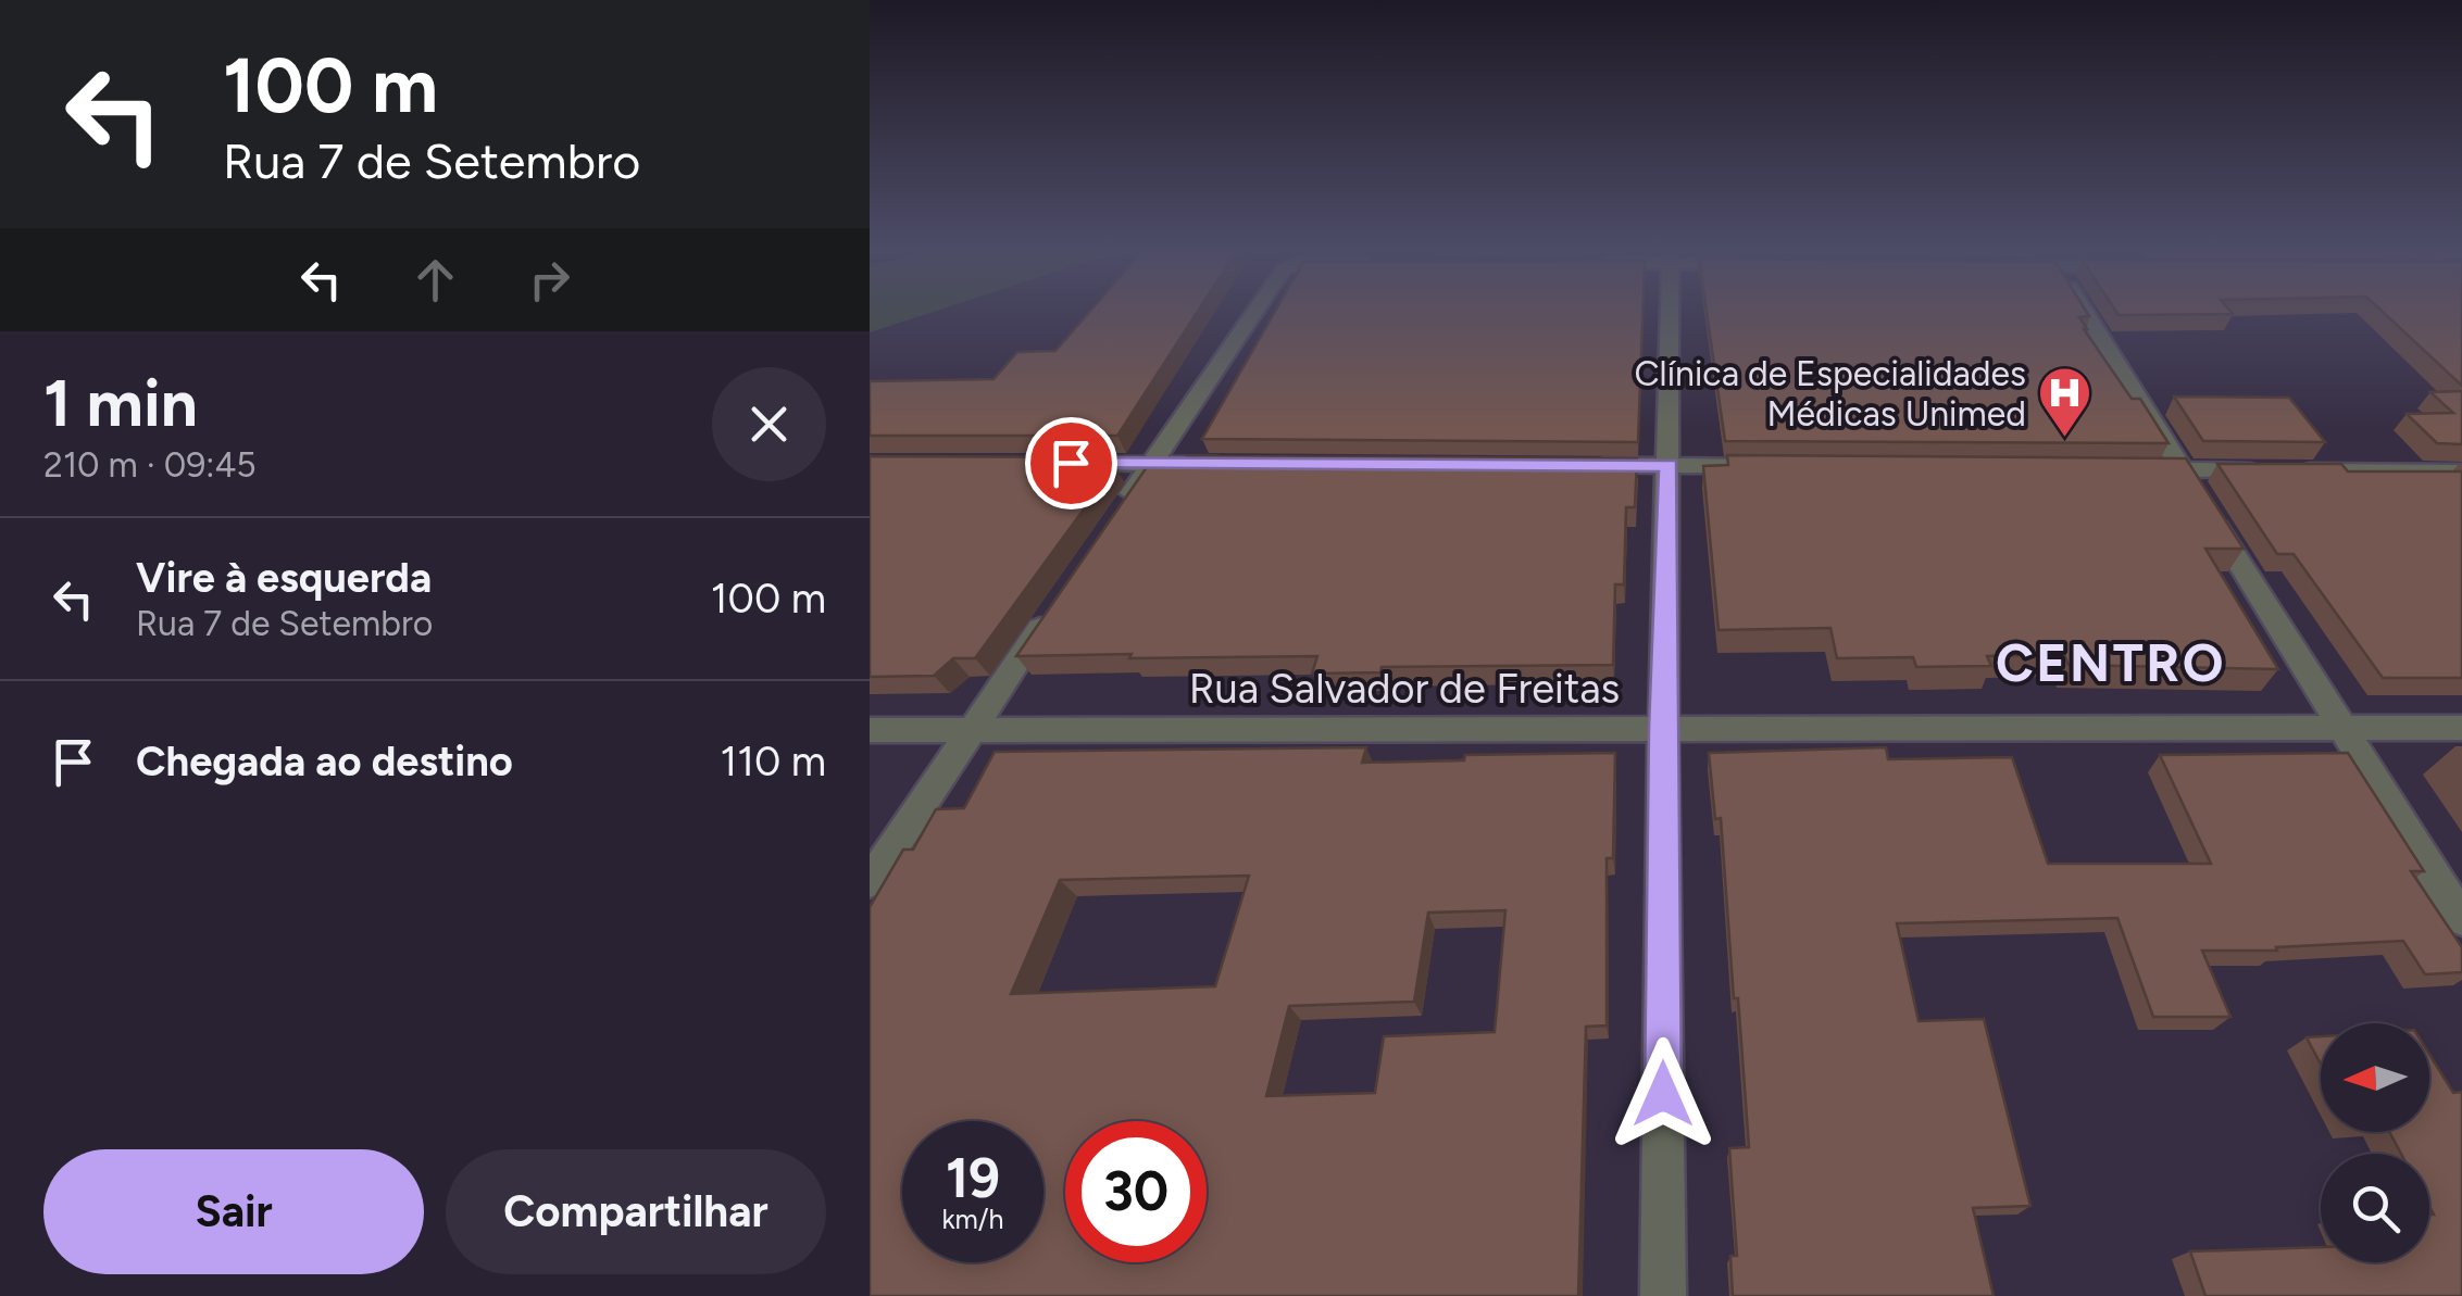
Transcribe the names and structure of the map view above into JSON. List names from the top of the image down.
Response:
{
  "streets": {
    "street": ["Rua Salvador de Freitas"]
  },
  "districts": ["CENTRO"],
  "places": {
    "hospital": ["Clínica de Especialidades Médicas Unimed"]
  },
  "north": "left",
  "page": {
    "turn": ["100 m", "Rua 7 de Setembro"],
    "heading": ["1 min", "210 m · 09:45"],
    "list": [
      {
        "name": "Vire à esquerda",
        "note": "Rua 7 de Setembro",
        "value": "100 m"
      },
      {
        "name": "Chegada ao destino",
        "value": "110 m"
      }
    ],
    "speed": "19 km/h",
    "limit": "30",
    "buttons": ["Sair", "Compartilhar"]
  }
}
